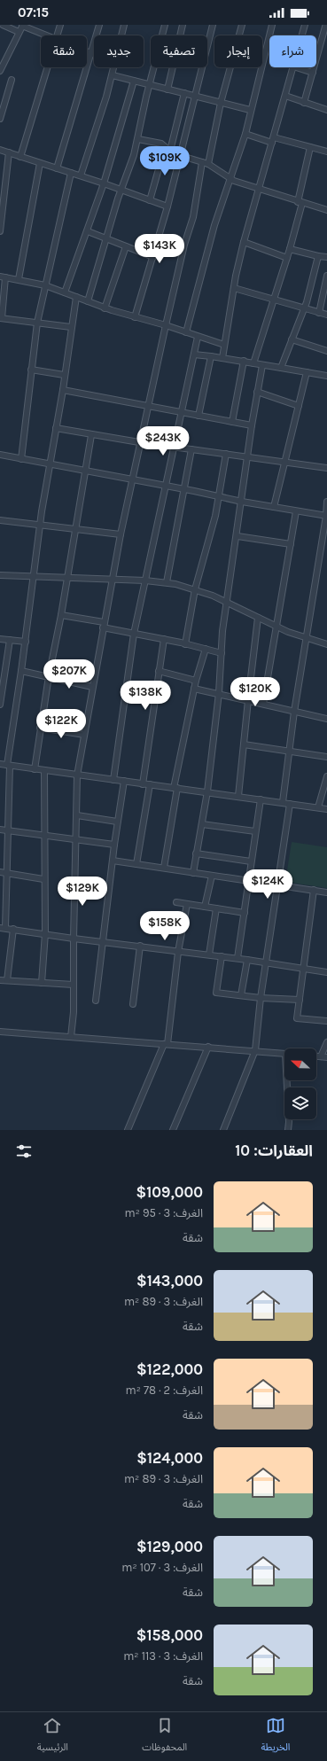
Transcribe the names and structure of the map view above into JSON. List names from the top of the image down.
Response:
{
  "north": "left",
  "page": {
    "status": "07:15",
    "chip": [
      "شراء",
      "إيجار",
      "تصفية",
      "جديد",
      "شقة"
    ],
    "price": [
      "$109K",
      "$143K",
      "$243K",
      "$207K",
      "$120K",
      "$138K",
      "$122K",
      "$124K",
      "$129K",
      "$158K"
    ],
    "heading": "العقارات: 10",
    "list": [
      {
        "name": "$109,000",
        "note": "الغرف: 3 · 95 m² · شقة"
      },
      {
        "name": "$143,000",
        "note": "الغرف: 3 · 89 m² · شقة"
      },
      {
        "name": "$122,000",
        "note": "الغرف: 2 · 78 m² · شقة"
      },
      {
        "name": "$124,000",
        "note": "الغرف: 3 · 89 m² · شقة"
      },
      {
        "name": "$129,000",
        "note": "الغرف: 3 · 107 m² · شقة"
      },
      {
        "name": "$158,000",
        "note": "الغرف: 3 · 113 m² · شقة"
      }
    ],
    "tabs": ["الخريطة", "المحفوظات", "الرئيسية"]
  }
}
